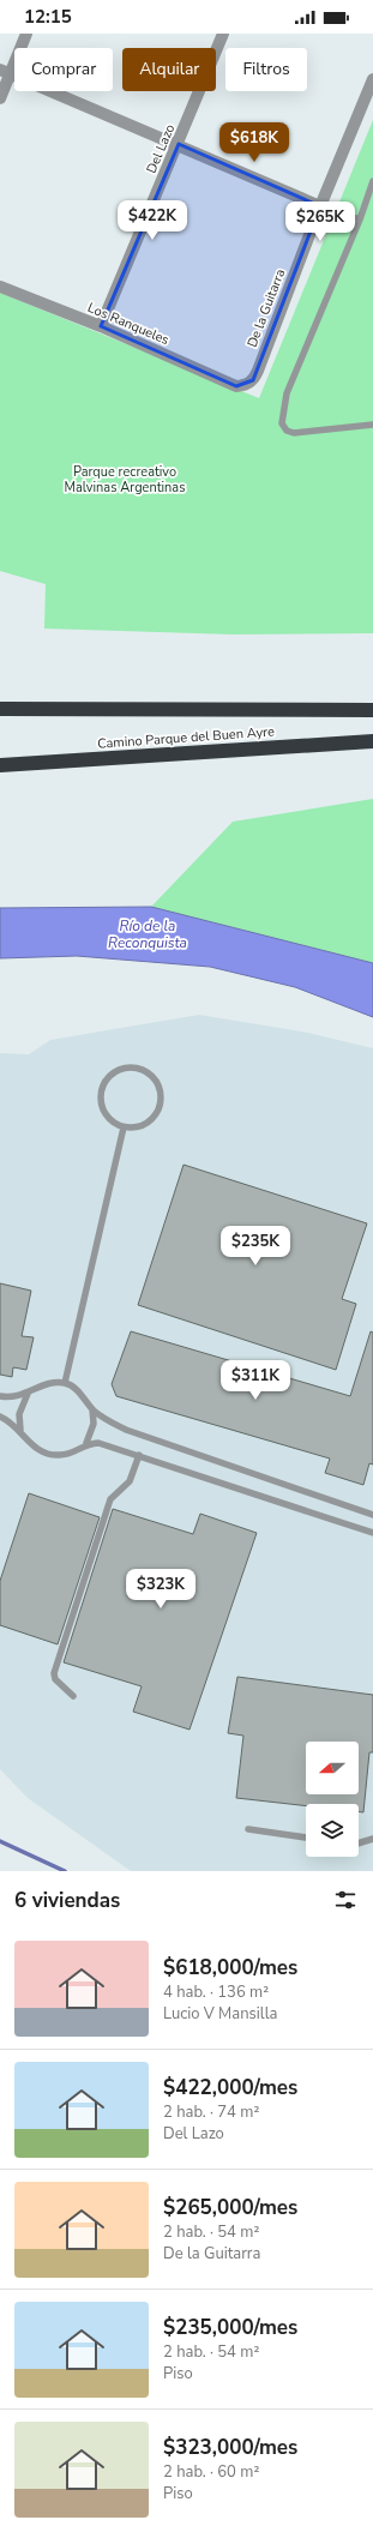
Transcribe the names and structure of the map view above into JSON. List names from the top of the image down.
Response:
{
  "streets": {
    "highway": ["Camino Parque del Buen Ayre"],
    "street": ["Del Lazo", "De la Guitarra", "Los Ranqueles"]
  },
  "crossings": [
    ["Del Lazo", "Los Ranqueles"],
    ["De la Guitarra", "Los Ranqueles"]
  ],
  "water": ["Río de la Reconquista"],
  "parks": ["Parque recreativo Malvinas Argentinas"],
  "north": "left",
  "page": {
    "status": "12:15",
    "chip": ["Comprar", "Alquilar", "Filtros"],
    "price": [
      "$618K",
      "$422K",
      "$265K",
      "$235K",
      "$311K",
      "$323K"
    ],
    "heading": "6 viviendas",
    "list": [
      {
        "name": "$618,000/mes",
        "note": "4 hab. · 136 m² · Lucio V Mansilla"
      },
      {
        "name": "$422,000/mes",
        "note": "2 hab. · 74 m² · Del Lazo"
      },
      {
        "name": "$265,000/mes",
        "note": "2 hab. · 54 m² · De la Guitarra"
      },
      {
        "name": "$235,000/mes",
        "note": "2 hab. · 54 m² · Piso"
      },
      {
        "name": "$323,000/mes",
        "note": "2 hab. · 60 m² · Piso"
      }
    ]
  }
}
